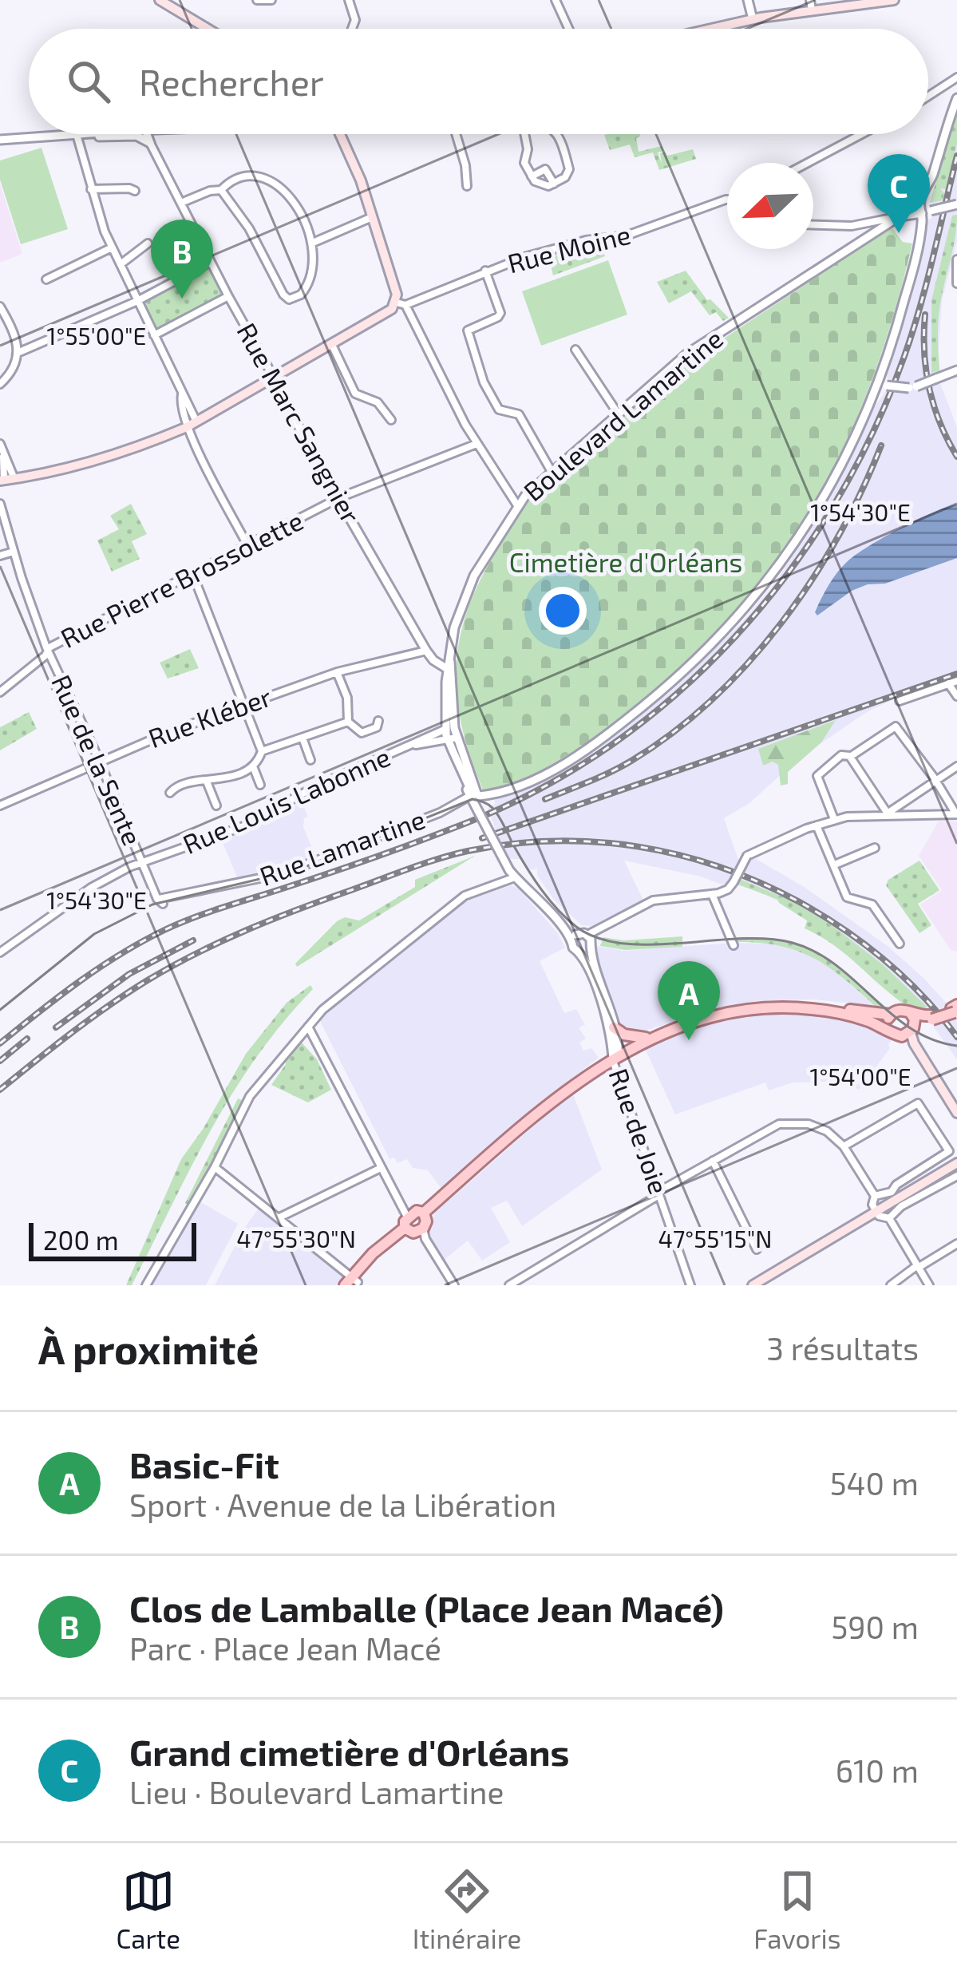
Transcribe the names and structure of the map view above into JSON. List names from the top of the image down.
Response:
{
  "streets": {
    "street": [
      "Rue Moine",
      "Boulevard Lamartine",
      "Rue Marc Sangnier",
      "Rue Pierre Brossolette",
      "Rue Kléber",
      "Rue de la Sente",
      "Rue Louis Labonne",
      "Rue Lamartine",
      "Rue de Joie"
    ]
  },
  "crossings": [
    ["Boulevard Lamartine", "Rue Marc Sangnier"],
    ["Boulevard Lamartine", "Rue Louis Labonne"],
    ["Boulevard Lamartine", "Rue Lamartine"],
    ["Rue Marc Sangnier", "Rue Pierre Brossolette"],
    ["Rue Marc Sangnier", "Rue Kléber"],
    ["Rue Pierre Brossolette", "Rue de la Sente"],
    ["Rue Kléber", "Rue de la Sente"],
    ["Rue de la Sente", "Rue Louis Labonne"],
    ["Rue de la Sente", "Rue Lamartine"]
  ],
  "parks": ["Cimetière d'Orléans"],
  "scale_bar": "200 m",
  "north": "bottom left",
  "page": {
    "search": "Rechercher",
    "pins": ["C", "B", "A"],
    "scale": "200 m",
    "heading": ["À proximité", "3 résultats"],
    "list": [
      {
        "mark": "A",
        "name": "Basic-Fit",
        "note": "Sport · Avenue de la Libération",
        "value": "540 m"
      },
      {
        "mark": "B",
        "name": "Clos de Lamballe (Place Jean Macé)",
        "note": "Parc · Place Jean Macé",
        "value": "590 m"
      },
      {
        "mark": "C",
        "name": "Grand cimetière d'Orléans",
        "note": "Lieu · Boulevard Lamartine",
        "value": "610 m"
      }
    ],
    "nav": ["Carte", "Itinéraire", "Favoris"]
  },
  "coordinates": [
    "1°55'00\"E",
    "1°54'30\"E",
    "1°54'00\"E",
    "47°55'30\"N",
    "47°55'15\"N"
  ]
}
